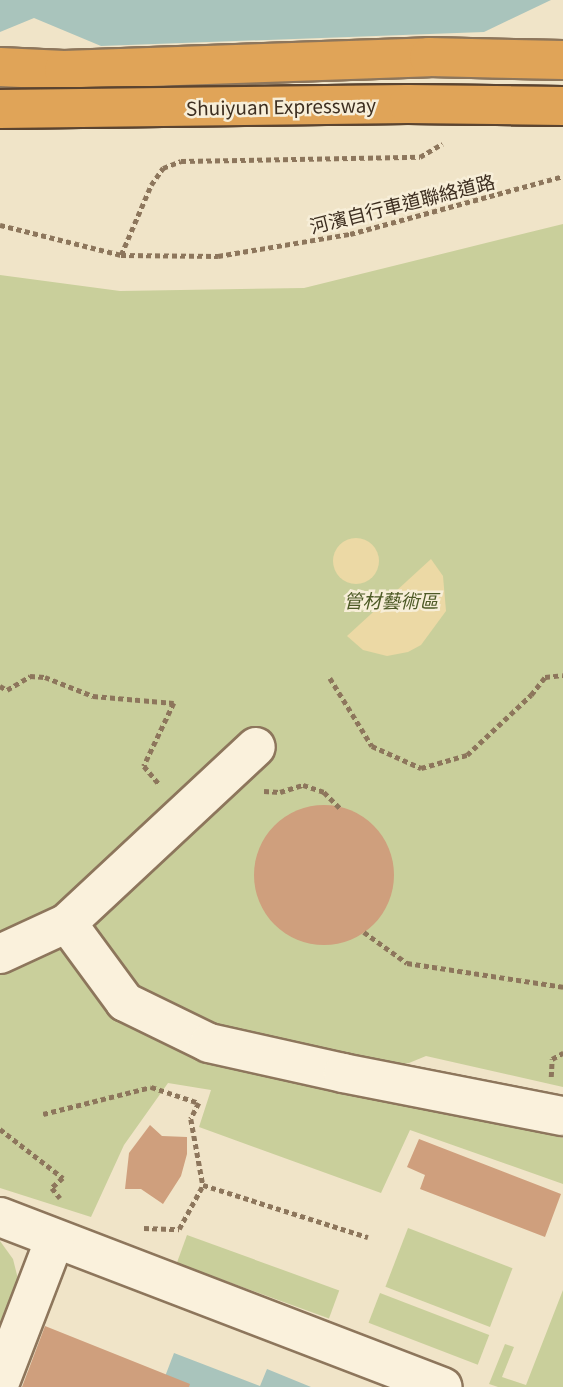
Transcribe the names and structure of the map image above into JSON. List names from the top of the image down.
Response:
{
  "streets": {
    "highway": ["Shuiyuan Expressway"],
    "path": ["河濱自行車道聯絡道路"]
  },
  "parks": ["管材藝術區"]
}
